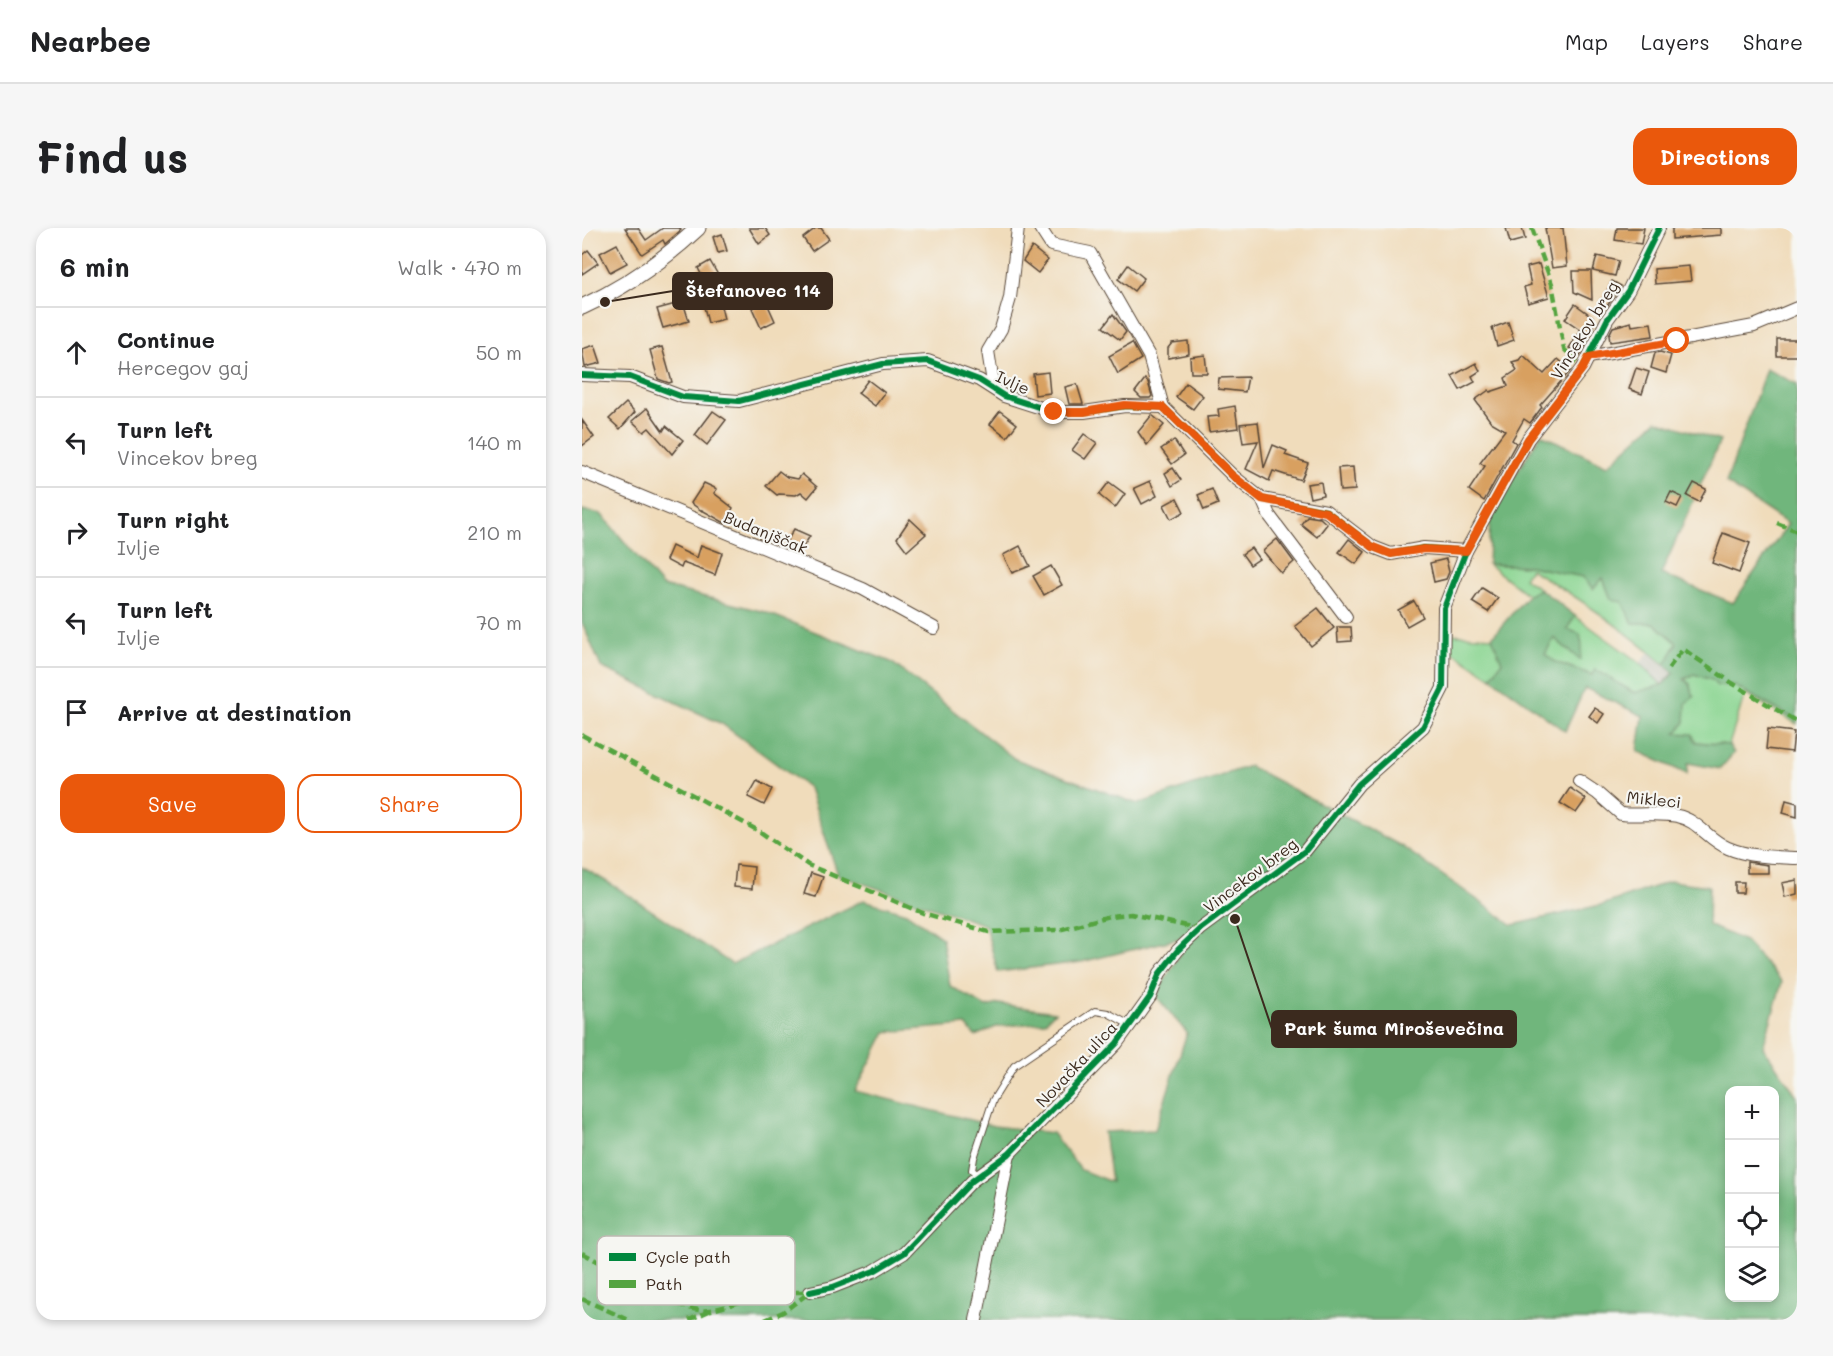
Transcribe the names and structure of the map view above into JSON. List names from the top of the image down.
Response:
{
  "streets": {
    "street": [
      "Vincekov breg",
      "Ivlje",
      "Budanjščak",
      "Mikleci",
      "Novačka ulica"
    ]
  },
  "crossings": [
    ["Vincekov breg", "Novačka ulica"]
  ],
  "places": ["Štefanovec 114", "Park šuma Miroševečina"],
  "legend": ["Cycle path", "Path"],
  "page": {
    "header": "Nearbee",
    "nav": ["Map", "Layers", "Share"],
    "buttons": [
      "Directions",
      ["Save", "Share"]
    ],
    "title": "Find us",
    "heading": ["6 min", "Walk · 470 m"],
    "list": [
      ["Continue", "Hercegov gaj", "50 m"],
      ["Turn left", "Vincekov breg", "140 m"],
      ["Turn right", "Ivlje", "210 m"],
      ["Turn left", "Ivlje", "70 m"],
      "Arrive at destination"
    ],
    "map_buttons": ["+", "−"]
  }
}
